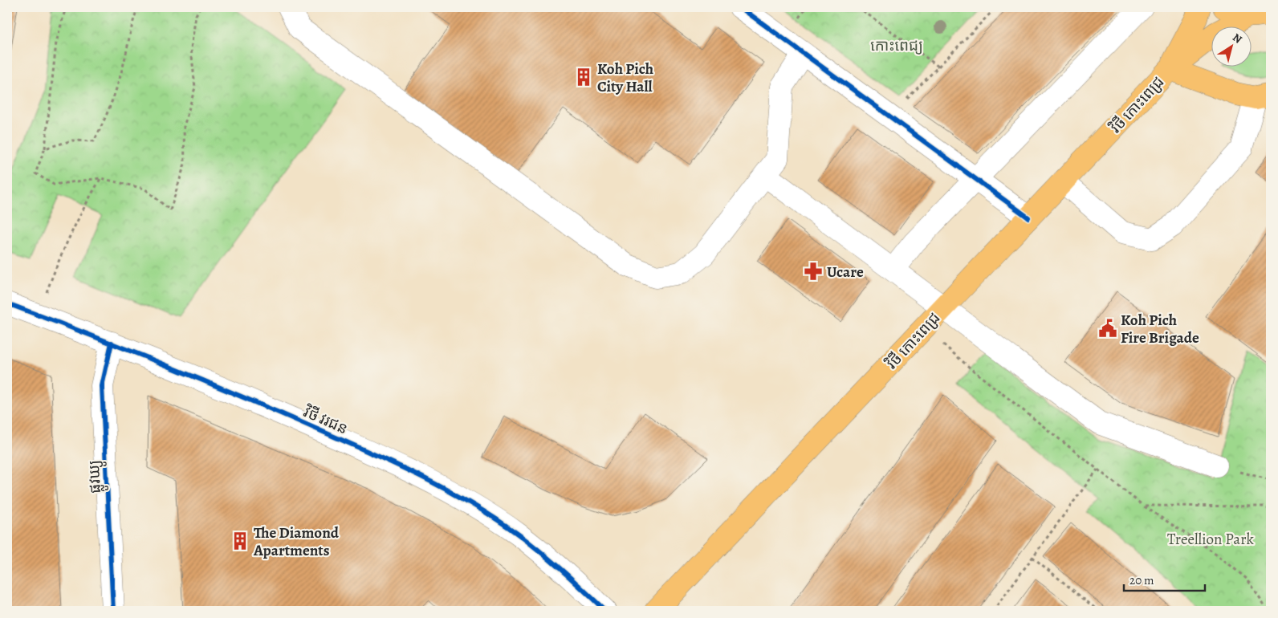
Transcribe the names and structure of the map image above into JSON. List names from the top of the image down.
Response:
{
  "streets": {
    "main road": ["វិថី កោះពេជ្រ"],
    "street": ["វិថី វរជន", "ផ្លូវឃ្យូ"]
  },
  "crossings": [
    ["វិថី វរជន", "ផ្លូវឃ្យូ"]
  ],
  "parks": ["កោះពេជ្យ", "Treellion Park"],
  "places": {
    "building": ["Koh Pich City Hall", "The Diamond Apartments"],
    "pharmacy": ["Ucare"],
    "public building": ["Koh Pich Fire Brigade"]
  },
  "scale_bar": "20 m",
  "north": "top right"
}
